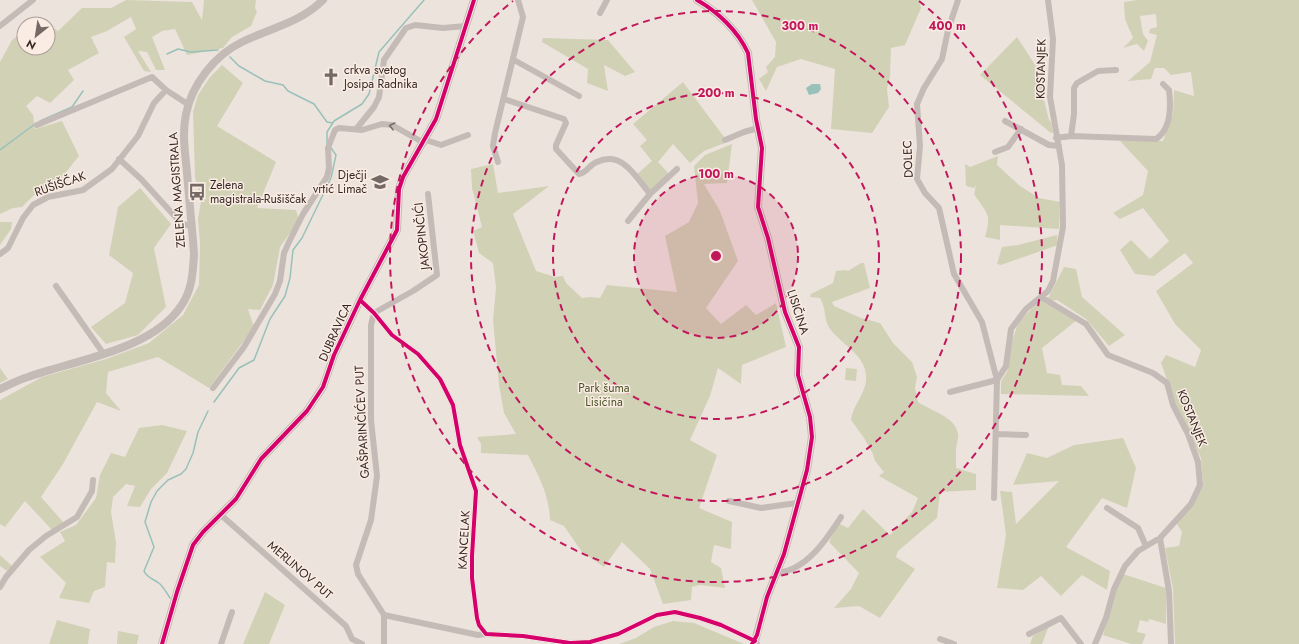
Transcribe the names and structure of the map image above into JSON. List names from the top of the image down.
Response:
{
  "streets": {
    "street": [
      "KOSTANJEK",
      "DOLEC",
      "RUŠIŠČAK",
      "ZELENA MAGISTRALA",
      "JAKOPINČIĆI",
      "LISIČINA",
      "DUBRAVICA",
      "GAŠPARINČIĆEV PUT",
      "KANCELAK",
      "MERLINOV PUT"
    ]
  },
  "crossings": [
    ["KOSTANJEK", "DOLEC"],
    ["JAKOPINČIĆI", "GAŠPARINČIĆEV PUT"],
    ["JAKOPINČIĆI", "KANCELAK"],
    ["DUBRAVICA", "KANCELAK"],
    ["DUBRAVICA", "MERLINOV PUT"],
    ["GAŠPARINČIĆEV PUT", "KANCELAK"]
  ],
  "parks": ["Park šuma Lisičina"],
  "places": {
    "church": ["crkva svetog Josipa Radnika"],
    "school or university": ["Dječji vrtić Limač"],
    "bus stop": ["Zelena magistrala-Rušiščak"]
  },
  "north": "bottom left",
  "rings": [
    "400 m",
    "300 m",
    "200 m",
    "100 m"
  ]
}
